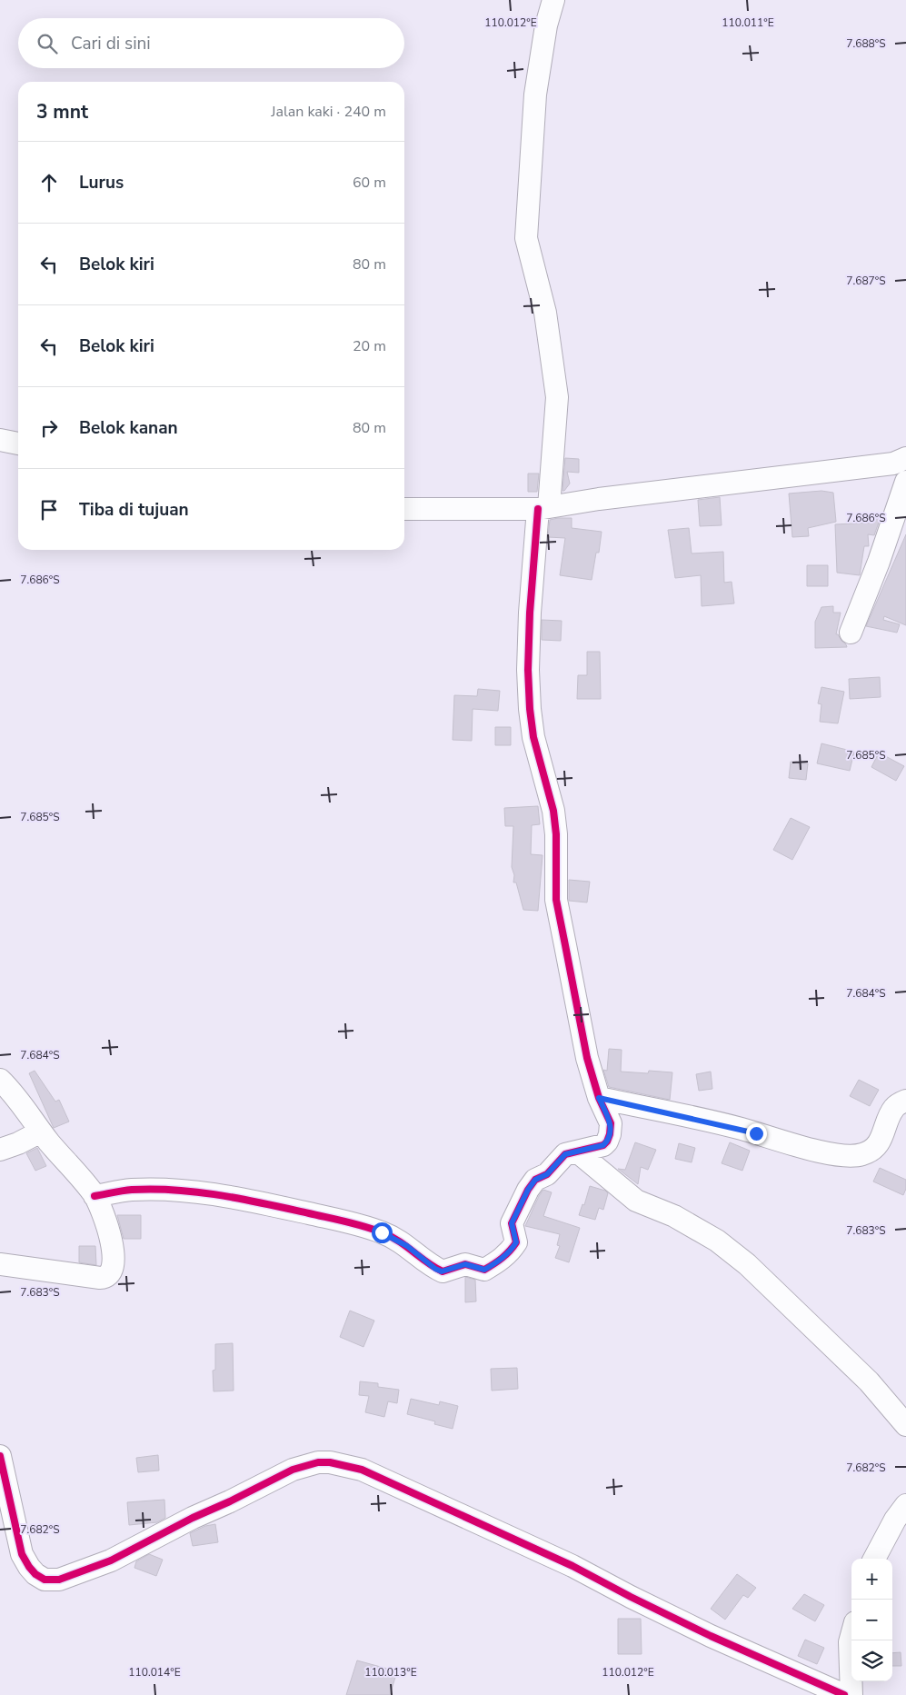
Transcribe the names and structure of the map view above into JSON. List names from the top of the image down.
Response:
{
  "page": {
    "search": "Cari di sini",
    "heading": ["3 mnt", "Jalan kaki · 240 m"],
    "list": [
      ["Lurus", "60 m"],
      ["Belok kiri", "80 m"],
      ["Belok kiri", "20 m"],
      ["Belok kanan", "80 m"],
      "Tiba di tujuan"
    ],
    "map_buttons": ["+", "−"]
  },
  "coordinates": [
    "110.012°E",
    "110.011°E",
    "7.688°S",
    "7.687°S",
    "7.686°S",
    "7.685°S",
    "7.684°S",
    "7.683°S",
    "7.682°S",
    "110.014°E",
    "110.013°E"
  ]
}
